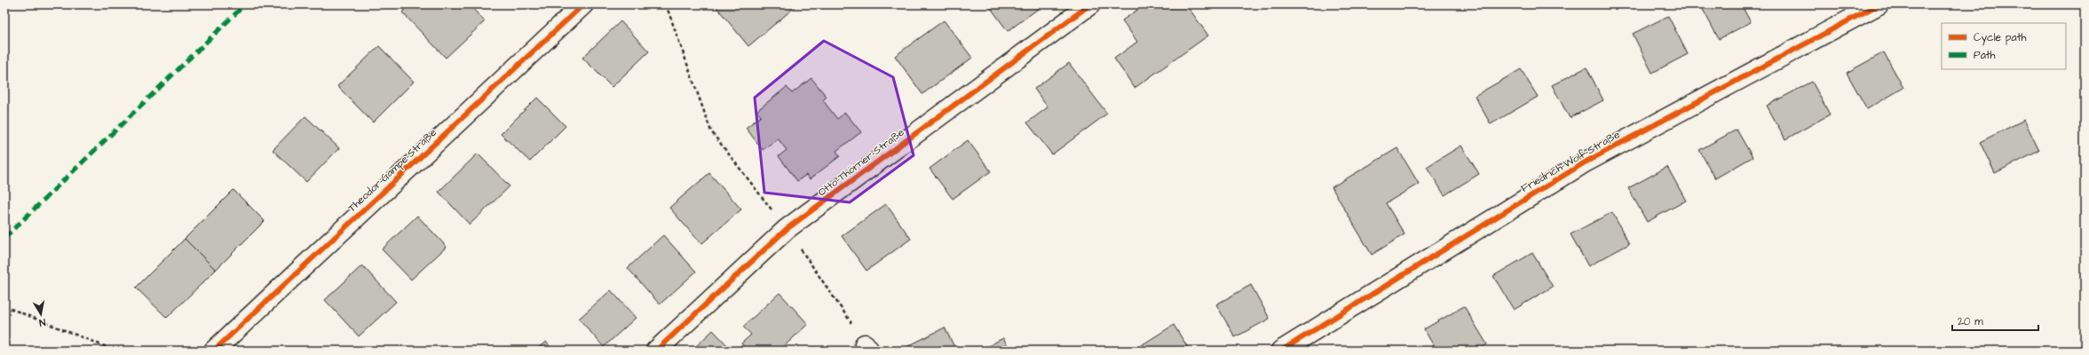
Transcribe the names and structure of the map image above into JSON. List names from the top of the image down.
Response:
{
  "streets": {
    "street": ["Friedrich-Wolf-Straße", "Otto-Thörner-Straße", "Theodor-Gampe-Straße"]
  },
  "legend": ["Cycle path", "Path"],
  "scale_bar": "20 m",
  "north": "bottom"
}
